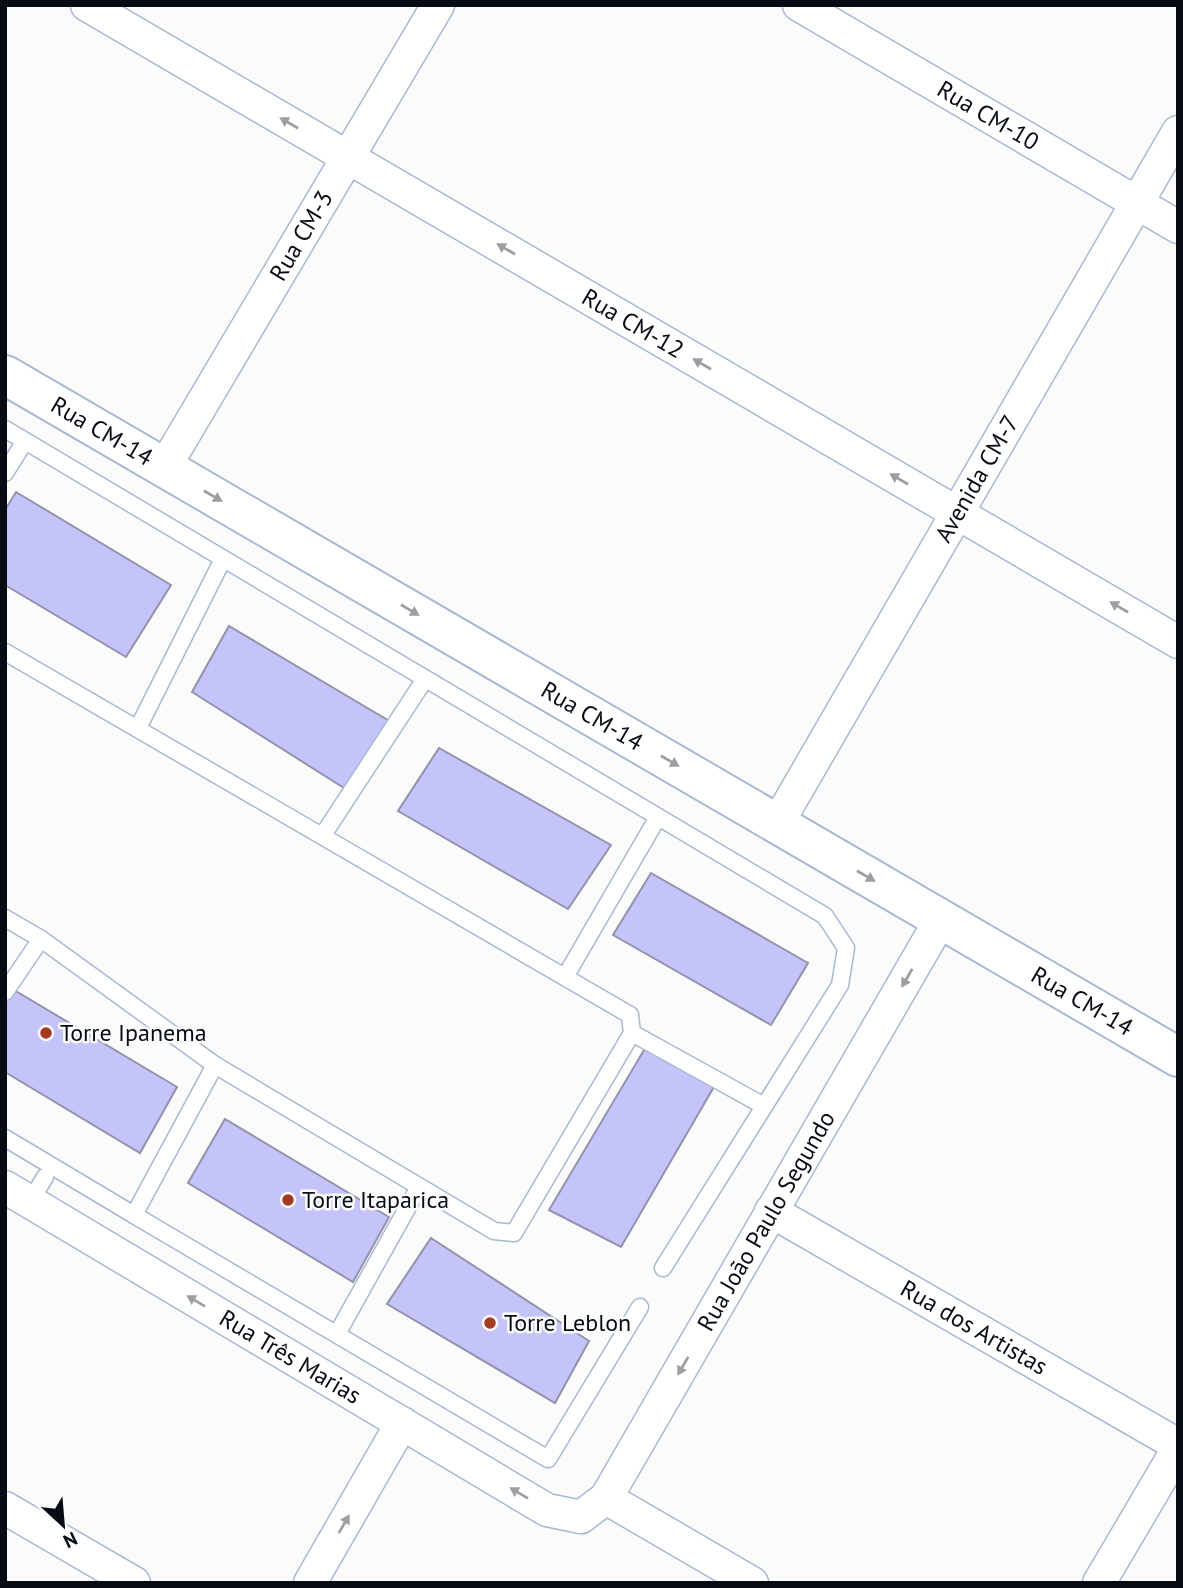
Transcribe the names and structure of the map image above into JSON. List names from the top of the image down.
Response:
{
  "streets": {
    "street": [
      "Rua CM-10",
      "Rua CM-3",
      "Rua CM-12",
      "Rua CM-14",
      "Avenida CM-7",
      "Rua João Paulo Segundo",
      "Rua dos Artistas",
      "Rua Três Marias"
    ]
  },
  "crossings": [
    ["Rua CM-10", "Avenida CM-7"],
    ["Rua CM-3", "Rua CM-12"],
    ["Rua CM-3", "Rua CM-14"],
    ["Rua CM-12", "Avenida CM-7"],
    ["Rua CM-14", "Avenida CM-7"],
    ["Rua CM-14", "Rua João Paulo Segundo"],
    ["Rua João Paulo Segundo", "Rua dos Artistas"],
    ["Rua João Paulo Segundo", "Rua Três Marias"]
  ],
  "one_way": [
    "Rua CM-12",
    "Rua CM-14",
    "Rua João Paulo Segundo",
    "Rua Três Marias"
  ],
  "places": ["Torre Ipanema", "Torre Itaparica", "Torre Leblon"],
  "north": "bottom right"
}
